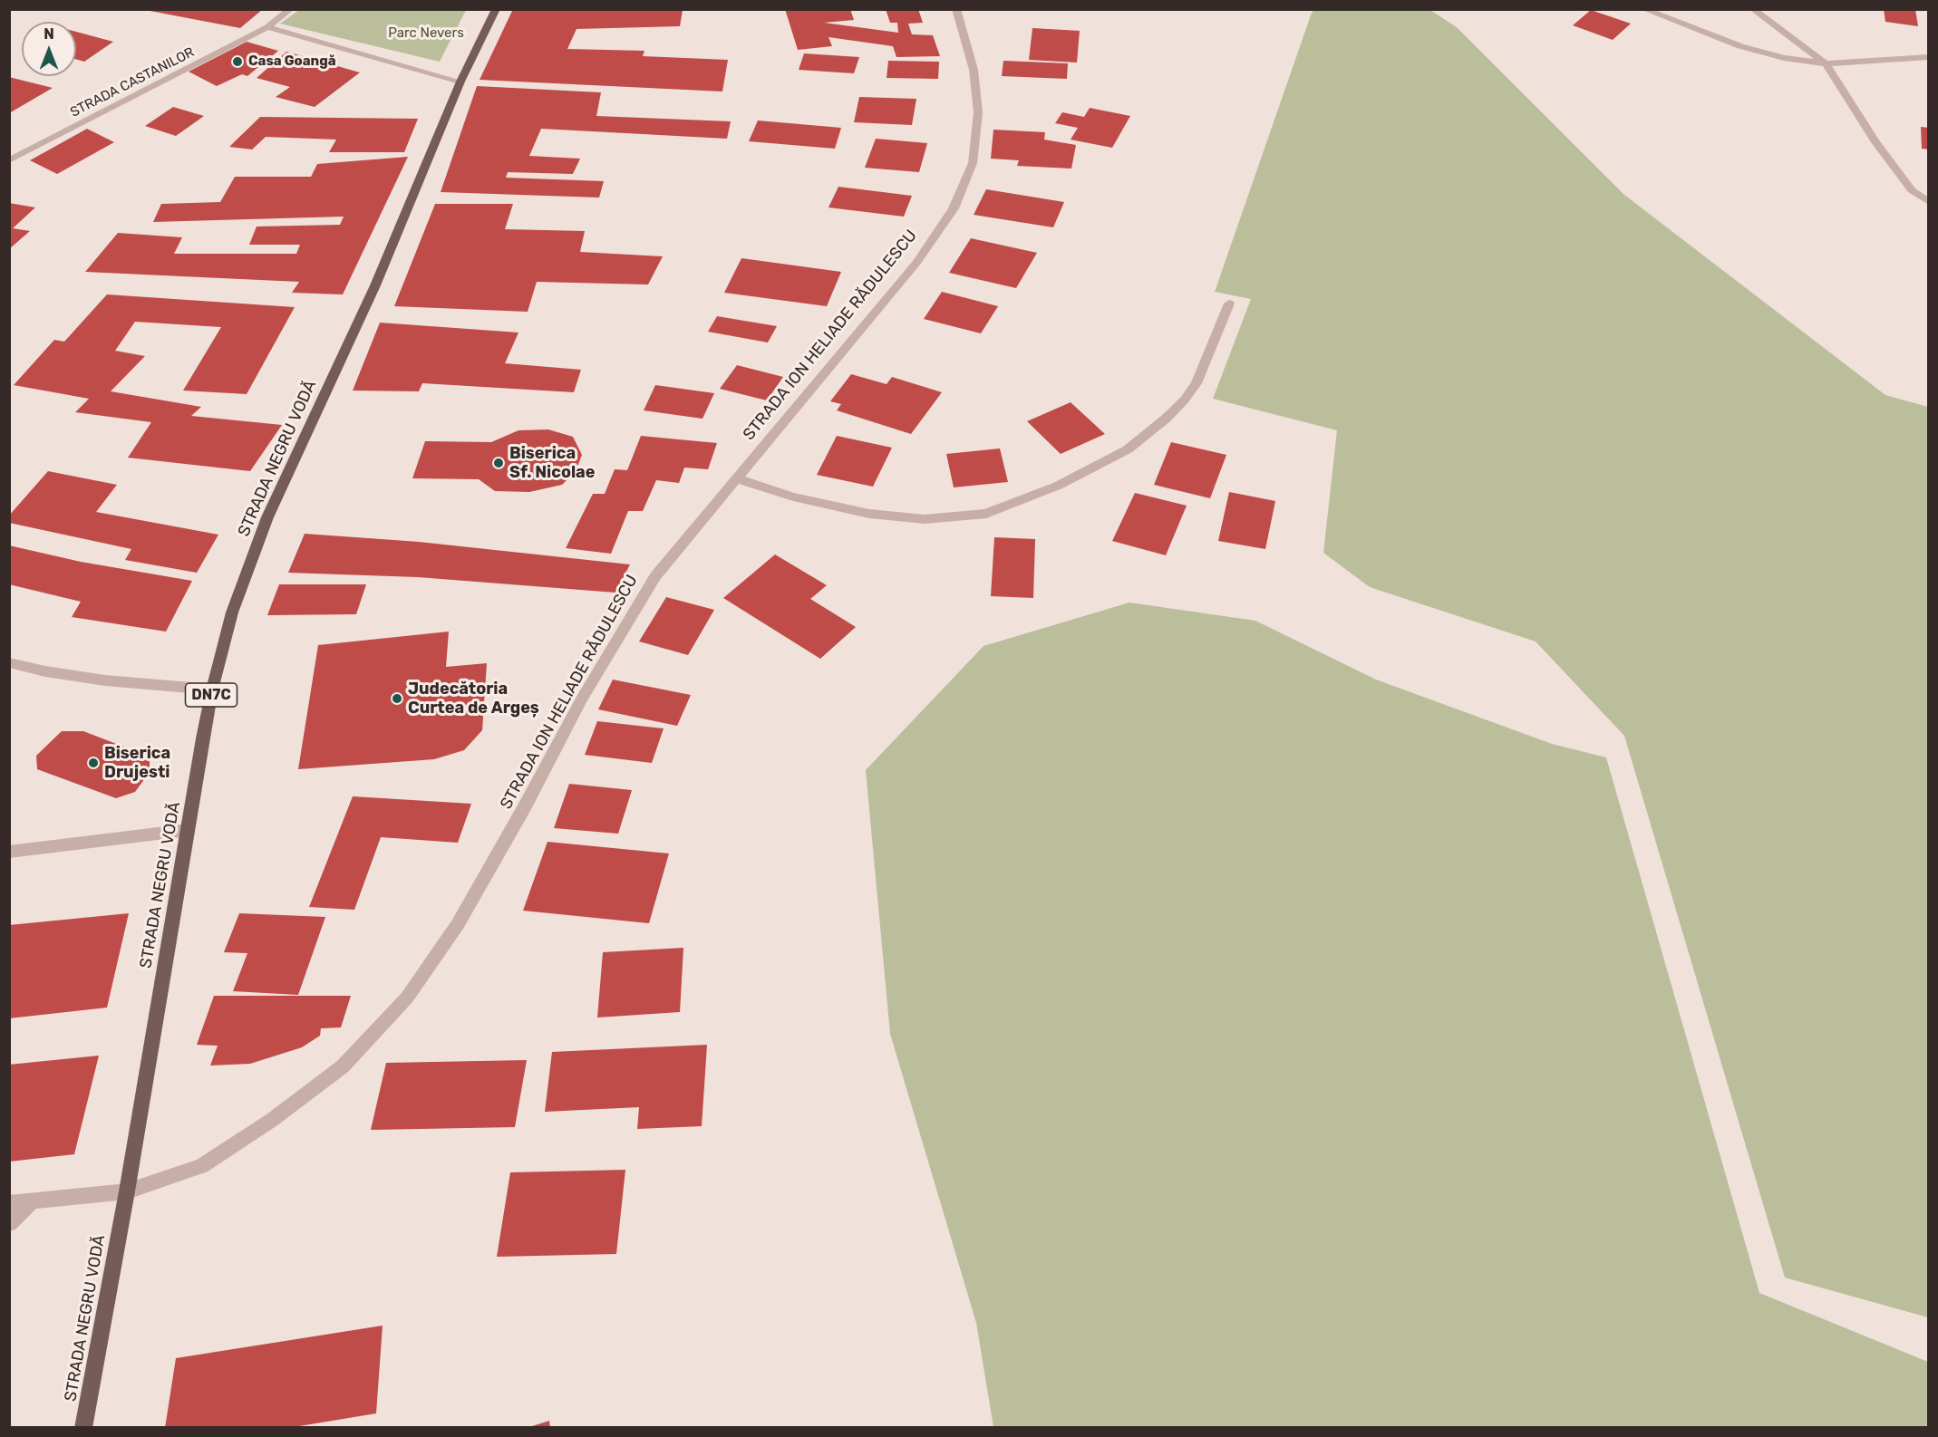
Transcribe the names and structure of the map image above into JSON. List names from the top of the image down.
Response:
{
  "streets": {
    "main road": ["STRADA NEGRU VODĂ", "DN7C"],
    "street": ["STRADA CASTANILOR", "STRADA ION HELIADE RĂDULESCU"]
  },
  "crossings": [
    ["STRADA ION HELIADE RĂDULESCU", "STRADA NEGRU VODĂ"]
  ],
  "parks": ["Parc Nevers"],
  "places": [
    "Casa Goangă",
    "Biserica Sf. Nicolae",
    "Judecătoria Curtea de Argeș",
    "Biserica Drujesti"
  ],
  "north": "top"
}
